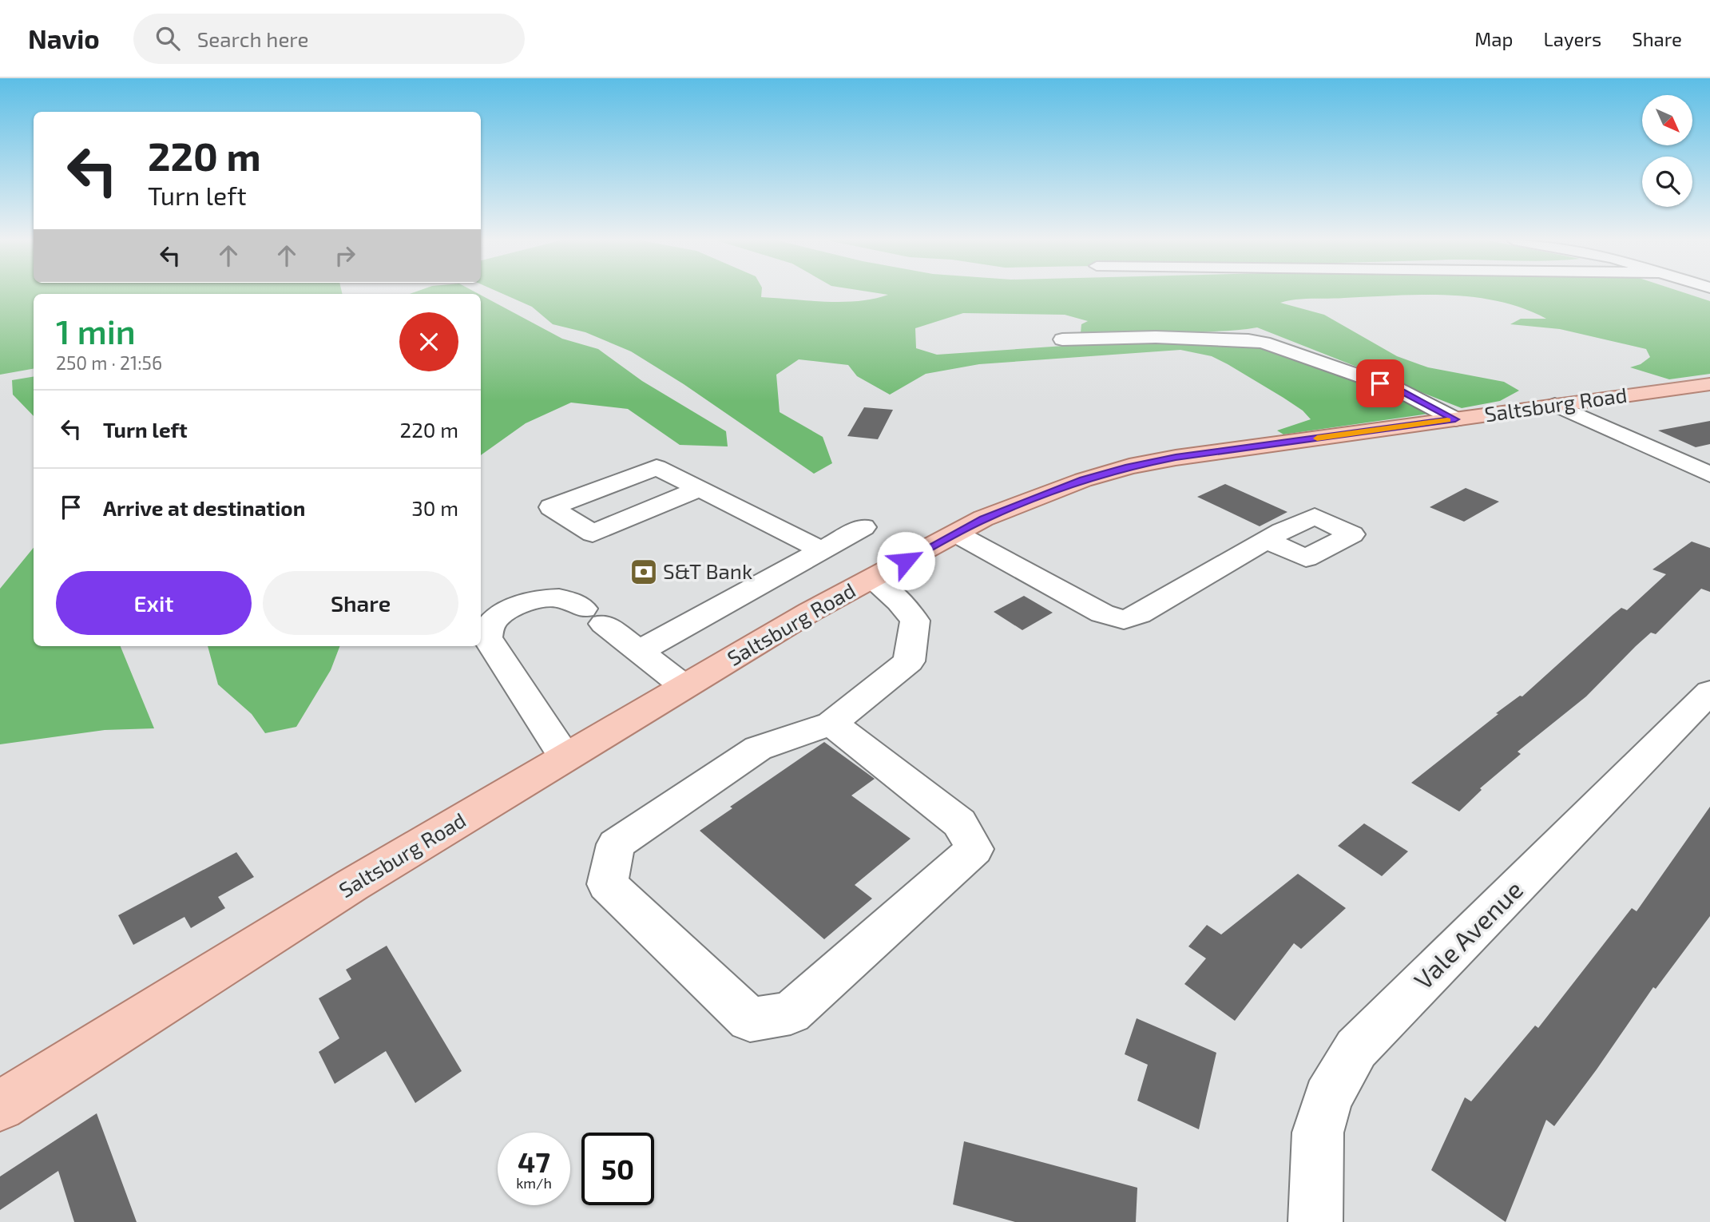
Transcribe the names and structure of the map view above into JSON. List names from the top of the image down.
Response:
{
  "streets": {
    "main road": ["Saltsburg Road"],
    "street": ["Vale Avenue"]
  },
  "places": {
    "bank": ["S&T Bank"]
  },
  "north": "bottom right",
  "page": {
    "header": "Navio",
    "search": "Search here",
    "nav": ["Map", "Layers", "Share"],
    "turn": ["220 m", "Turn left"],
    "heading": ["1 min", "250 m · 21:56"],
    "list": [
      {
        "name": "Turn left",
        "value": "220 m"
      },
      {
        "name": "Arrive at destination",
        "value": "30 m"
      }
    ],
    "buttons": ["Exit", "Share"],
    "speed": "47 km/h",
    "limit": "50"
  }
}
